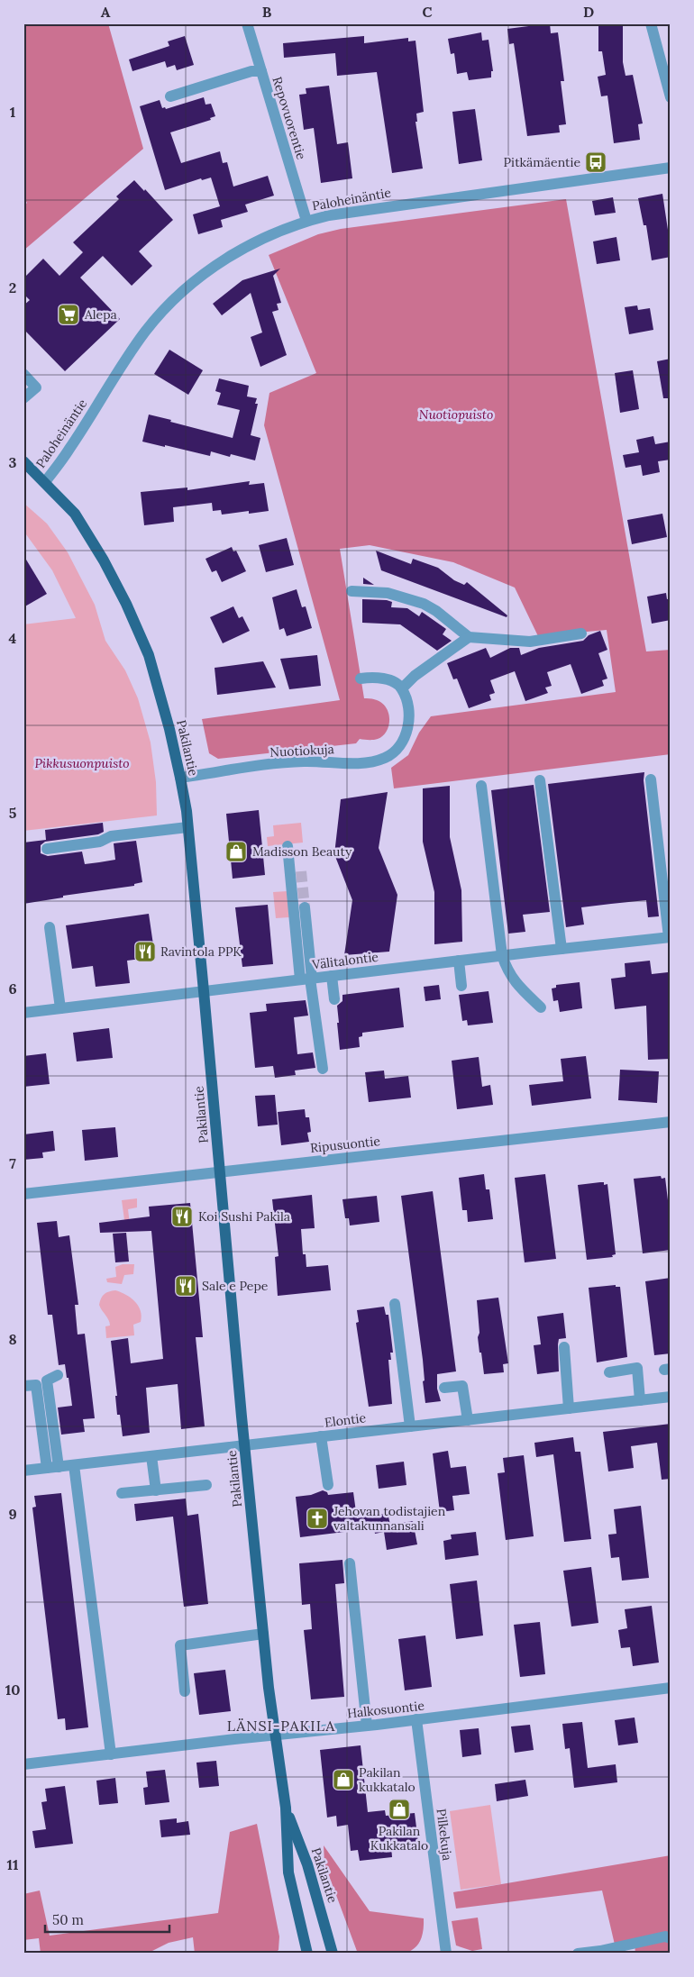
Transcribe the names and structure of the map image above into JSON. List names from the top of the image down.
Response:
{
  "streets": {
    "main road": ["Pakilantie"],
    "street": [
      "Repovuorentie",
      "Paloheinäntie",
      "Nuotiokuja",
      "Välitalontie",
      "Ripusuontie",
      "Elontie",
      "Halkosuontie",
      "Pilkekuja"
    ]
  },
  "crossings": [
    ["Repovuorentie", "Paloheinäntie"],
    ["Paloheinäntie", "Pakilantie"],
    ["Pakilantie", "Nuotiokuja"],
    ["Pakilantie", "Välitalontie"],
    ["Pakilantie", "Ripusuontie"],
    ["Pakilantie", "Elontie"],
    ["Pakilantie", "Halkosuontie"],
    ["Halkosuontie", "Pilkekuja"]
  ],
  "districts": ["LÄNSI-PAKILA"],
  "parks": ["Nuotiopuisto", "Pikkusuonpuisto"],
  "places": {
    "bus stop": ["Pitkämäentie"],
    "supermarket": ["Alepa"],
    "shop": ["Madisson Beauty", "Pakilan kukkatalo", "Pakilan Kukkatalo"],
    "restaurant": ["Ravintola PPK", "Koi Sushi Pakila", "Sale e Pepe"],
    "church": ["Jehovan todistajien valtakunnansali"]
  },
  "scale_bar": "50 m",
  "grid": {
    "columns": [
      "A",
      "B",
      "C",
      "D"
    ],
    "rows": [
      "1",
      "2",
      "3",
      "4",
      "5",
      "6",
      "7",
      "8",
      "9",
      "10",
      "11"
    ]
  }
}
